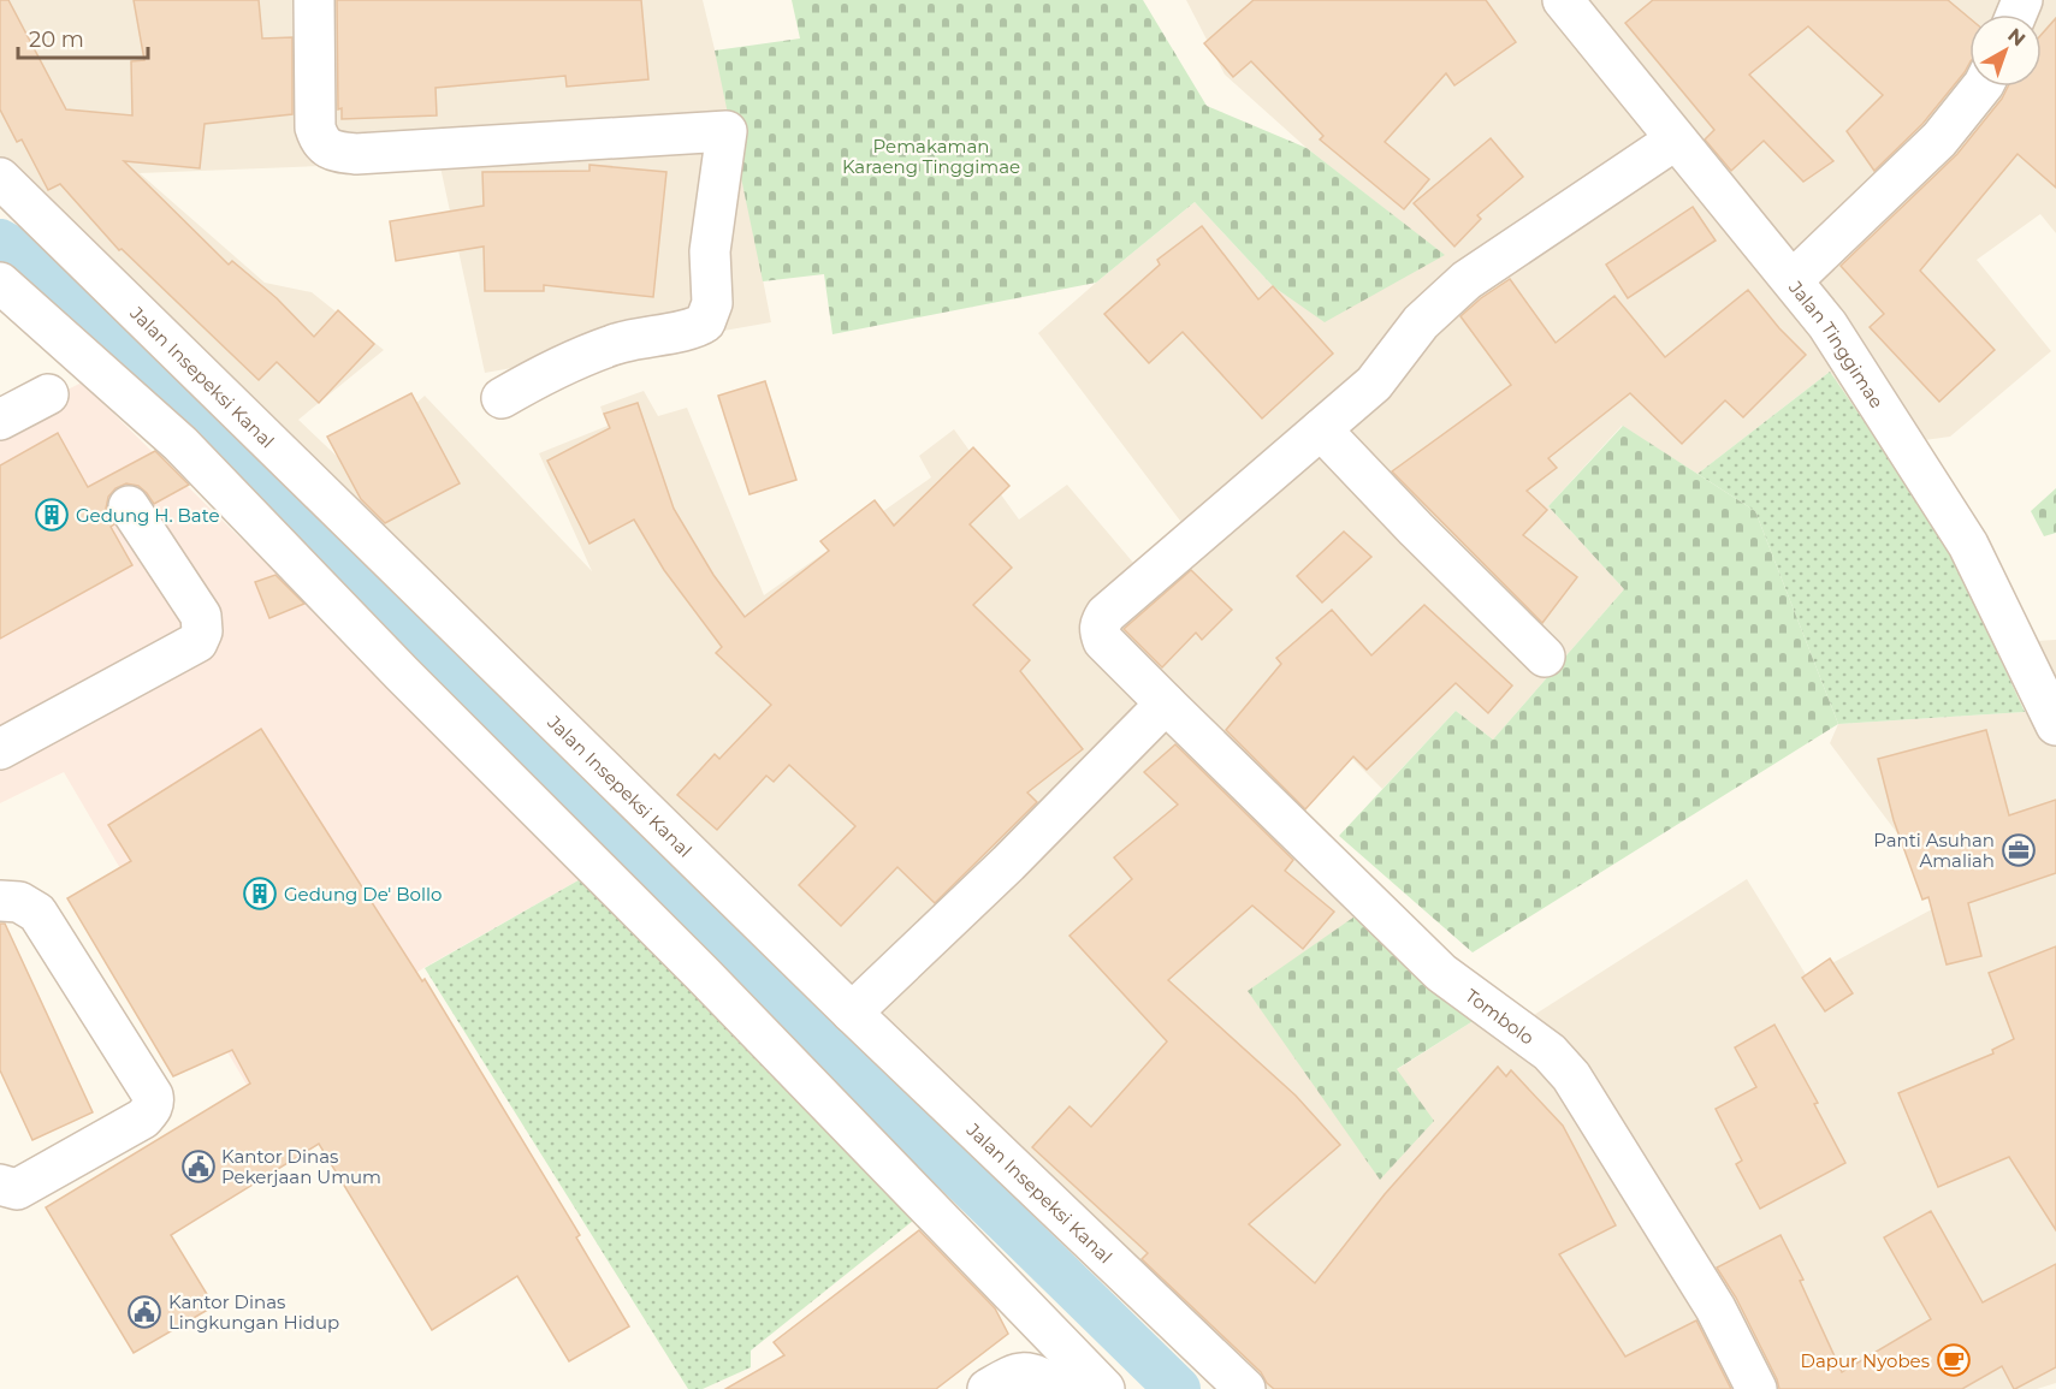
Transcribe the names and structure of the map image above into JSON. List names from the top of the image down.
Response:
{
  "streets": {
    "street": ["Jalan Tinggimae", "Jalan Insepeksi Kanal", "Tombolo"]
  },
  "parks": ["Pemakaman Karaeng Tinggimae"],
  "places": {
    "building": ["Gedung H. Bate", "Gedung De' Bollo"],
    "office": ["Panti Asuhan Amaliah"],
    "public building": ["Kantor Dinas Pekerjaan Umum", "Kantor Dinas Lingkungan Hidup"],
    "cafe": ["Dapur Nyobes"]
  },
  "scale_bar": "20 m",
  "north": "top right"
}
